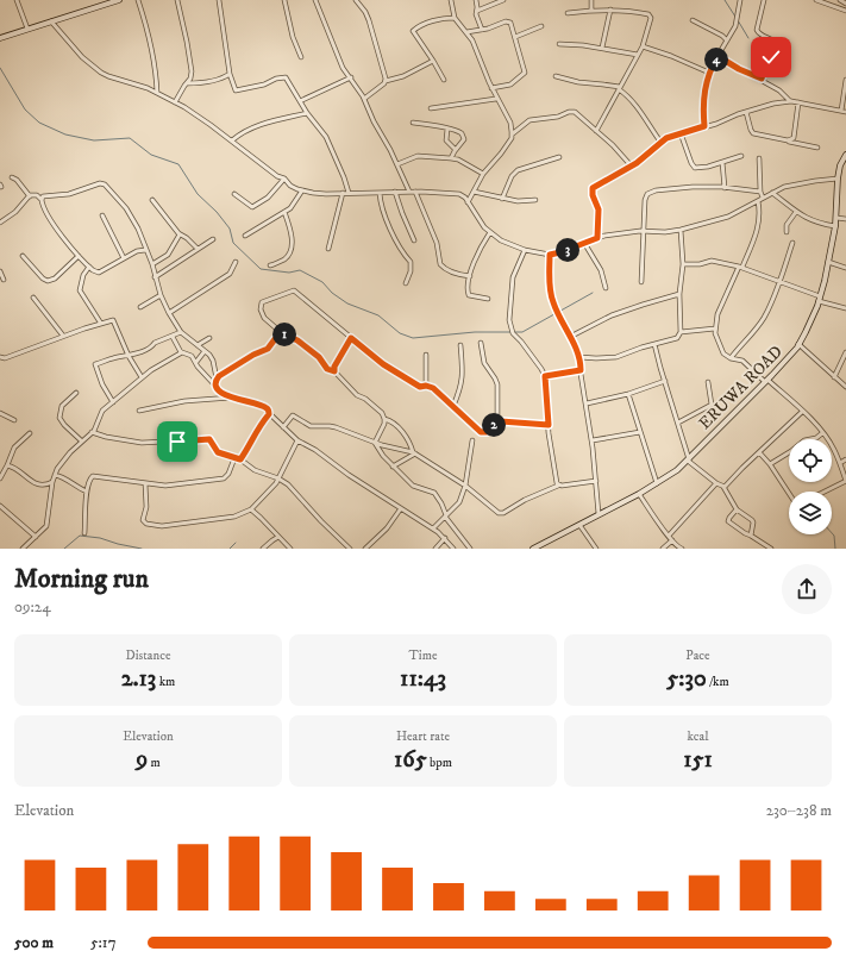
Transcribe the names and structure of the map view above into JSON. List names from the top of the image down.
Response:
{
  "streets": {
    "main road": ["ERUWA ROAD"]
  },
  "page": {
    "pins": [
      "4",
      "3",
      "1",
      "2"
    ],
    "heading": ["Morning run", "09:24"],
    "stats": [
      ["Distance", "2.13 km"],
      ["Time", "11:43"],
      ["Pace", "5:30 /km"],
      ["Elevation", "9 m"],
      ["Heart rate", "165 bpm"],
      ["kcal", "151"]
    ],
    "chart": ["Elevation", "230–238 m"],
    "list": [
      {
        "name": "500 m",
        "note": "5:17"
      }
    ]
  }
}
